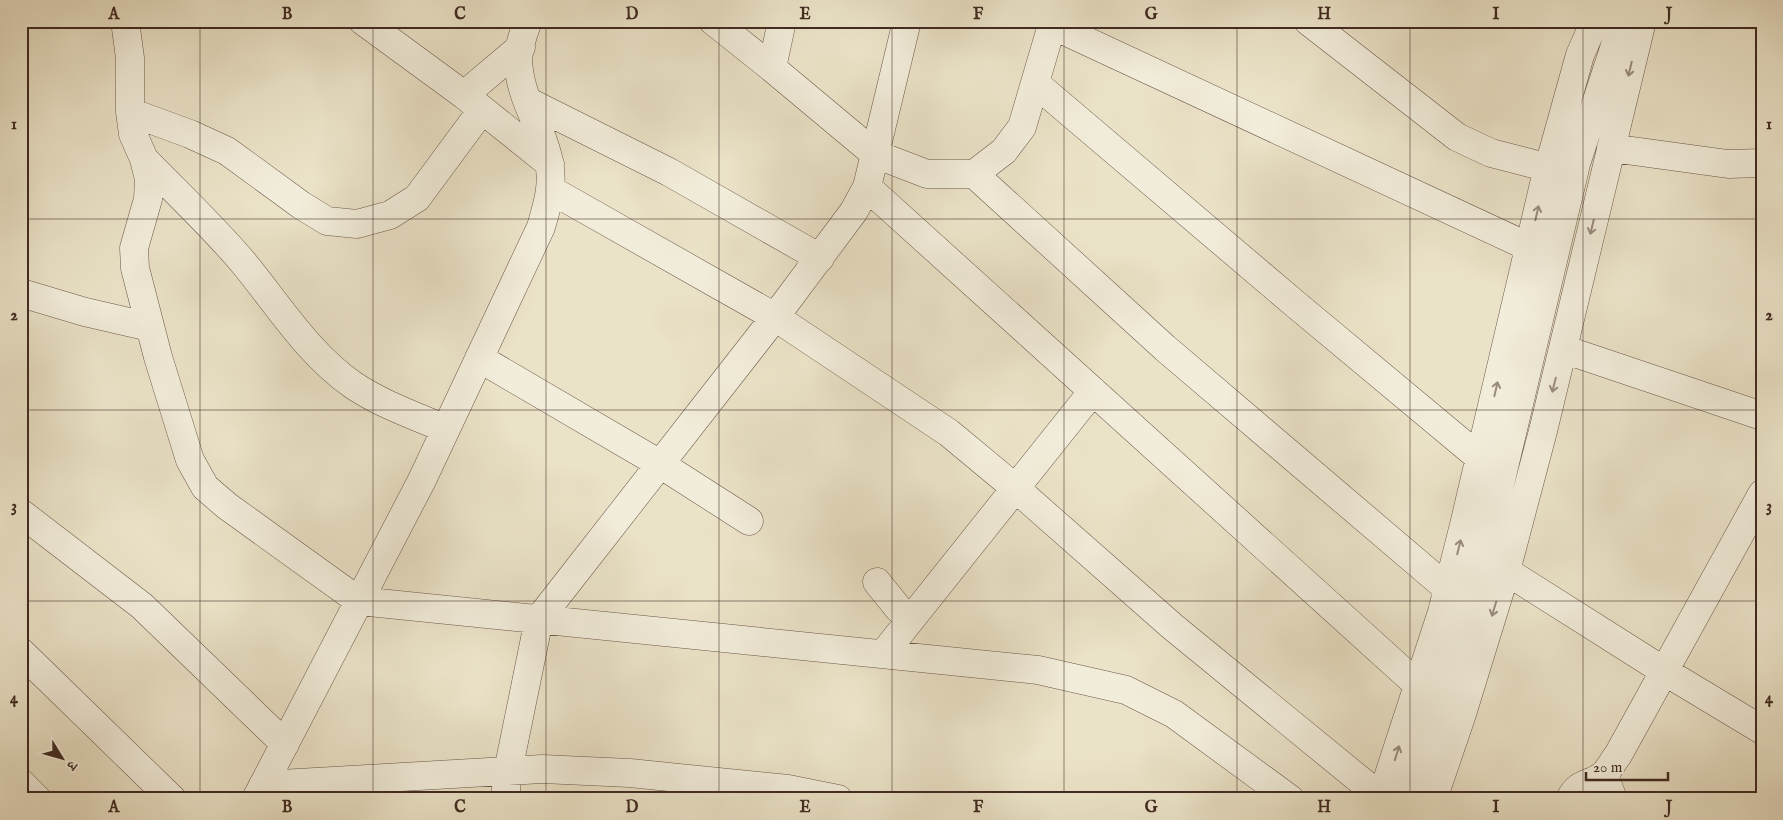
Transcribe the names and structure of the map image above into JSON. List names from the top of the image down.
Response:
{
  "scale_bar": "20 m",
  "north": "bottom right",
  "grid": {
    "columns": [
      "A",
      "B",
      "C",
      "D",
      "E",
      "F",
      "G",
      "H",
      "I",
      "J"
    ],
    "rows": [
      "1",
      "2",
      "3",
      "4"
    ]
  }
}
